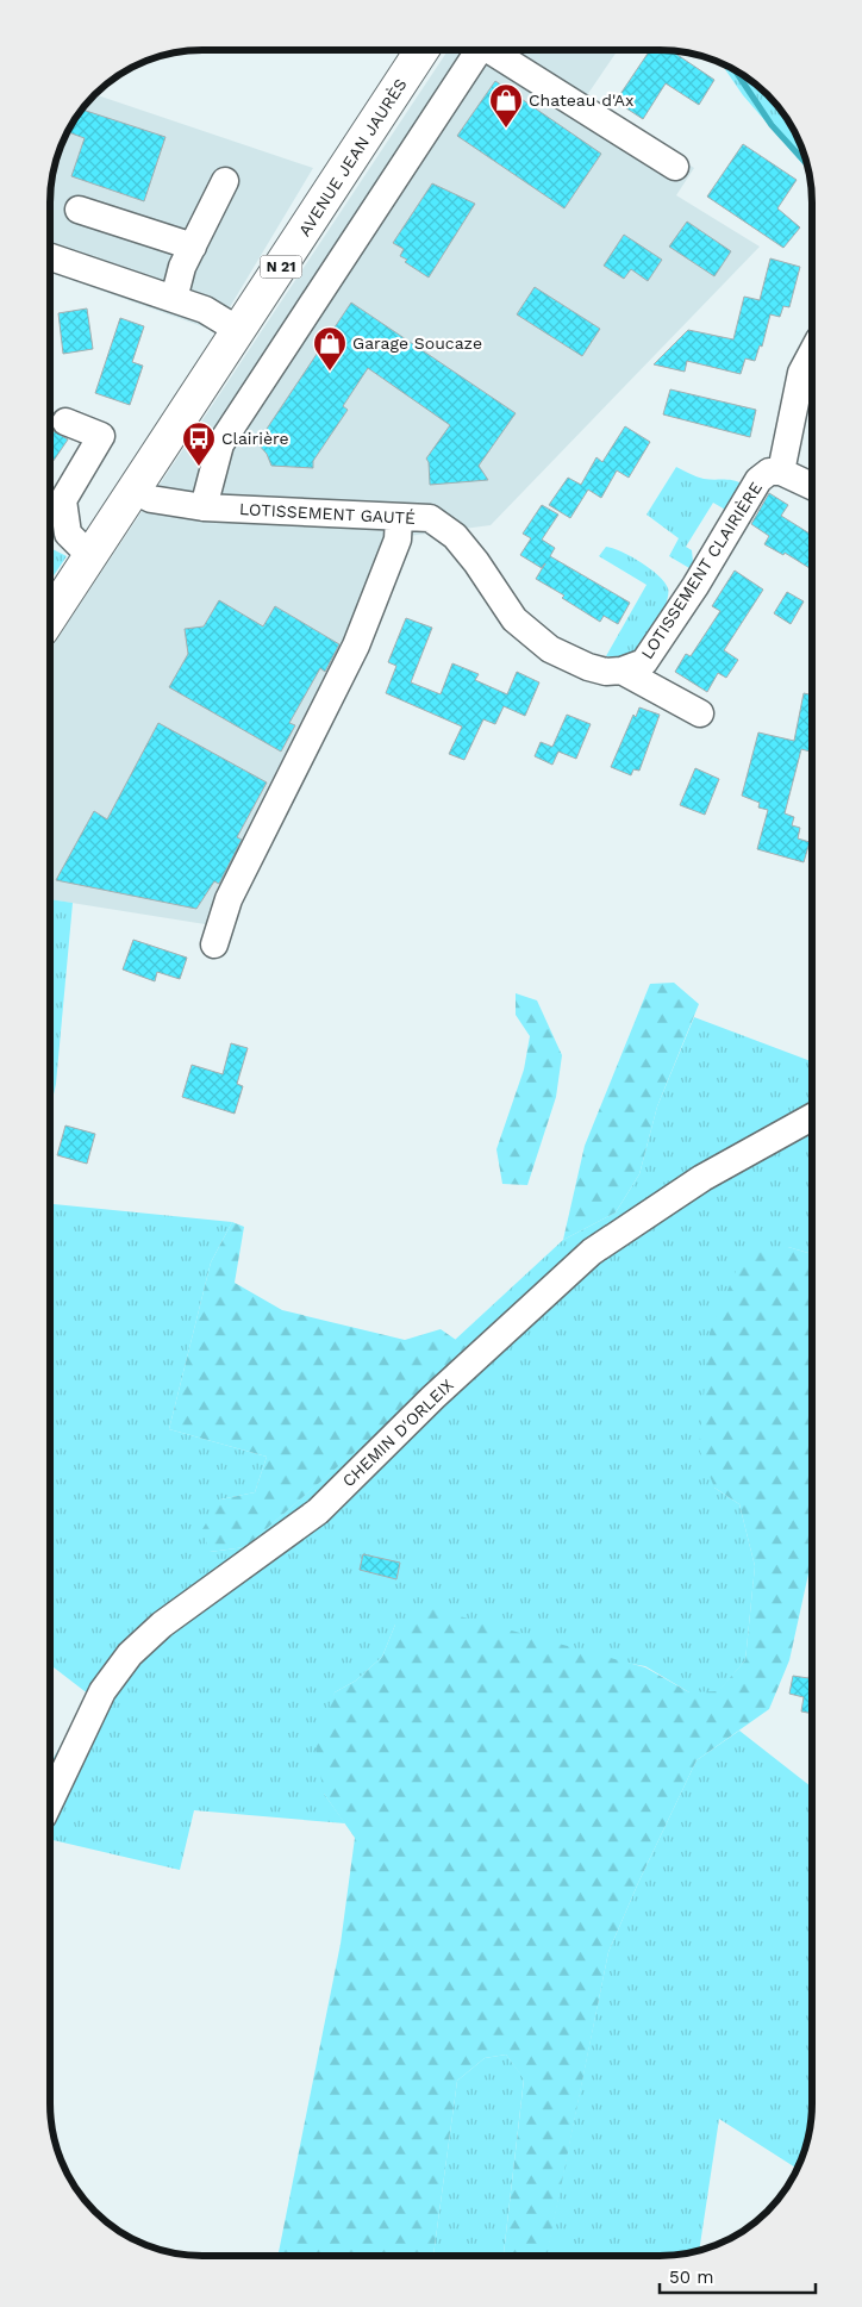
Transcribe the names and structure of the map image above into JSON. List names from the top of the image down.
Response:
{
  "streets": {
    "main road": ["AVENUE JEAN JAURÈS", "N 21"],
    "street": ["LOTISSEMENT GAUTÉ", "LOTISSEMENT CLAIRIÈRE", "CHEMIN D'ORLEIX"]
  },
  "crossings": [
    ["AVENUE JEAN JAURÈS", "LOTISSEMENT GAUTÉ"],
    ["LOTISSEMENT GAUTÉ", "LOTISSEMENT CLAIRIÈRE"]
  ],
  "places": {
    "shop": ["Chateau d'Ax", "Garage Soucaze"],
    "bus stop": ["Clairière"]
  },
  "scale_bar": "50 m"
}
